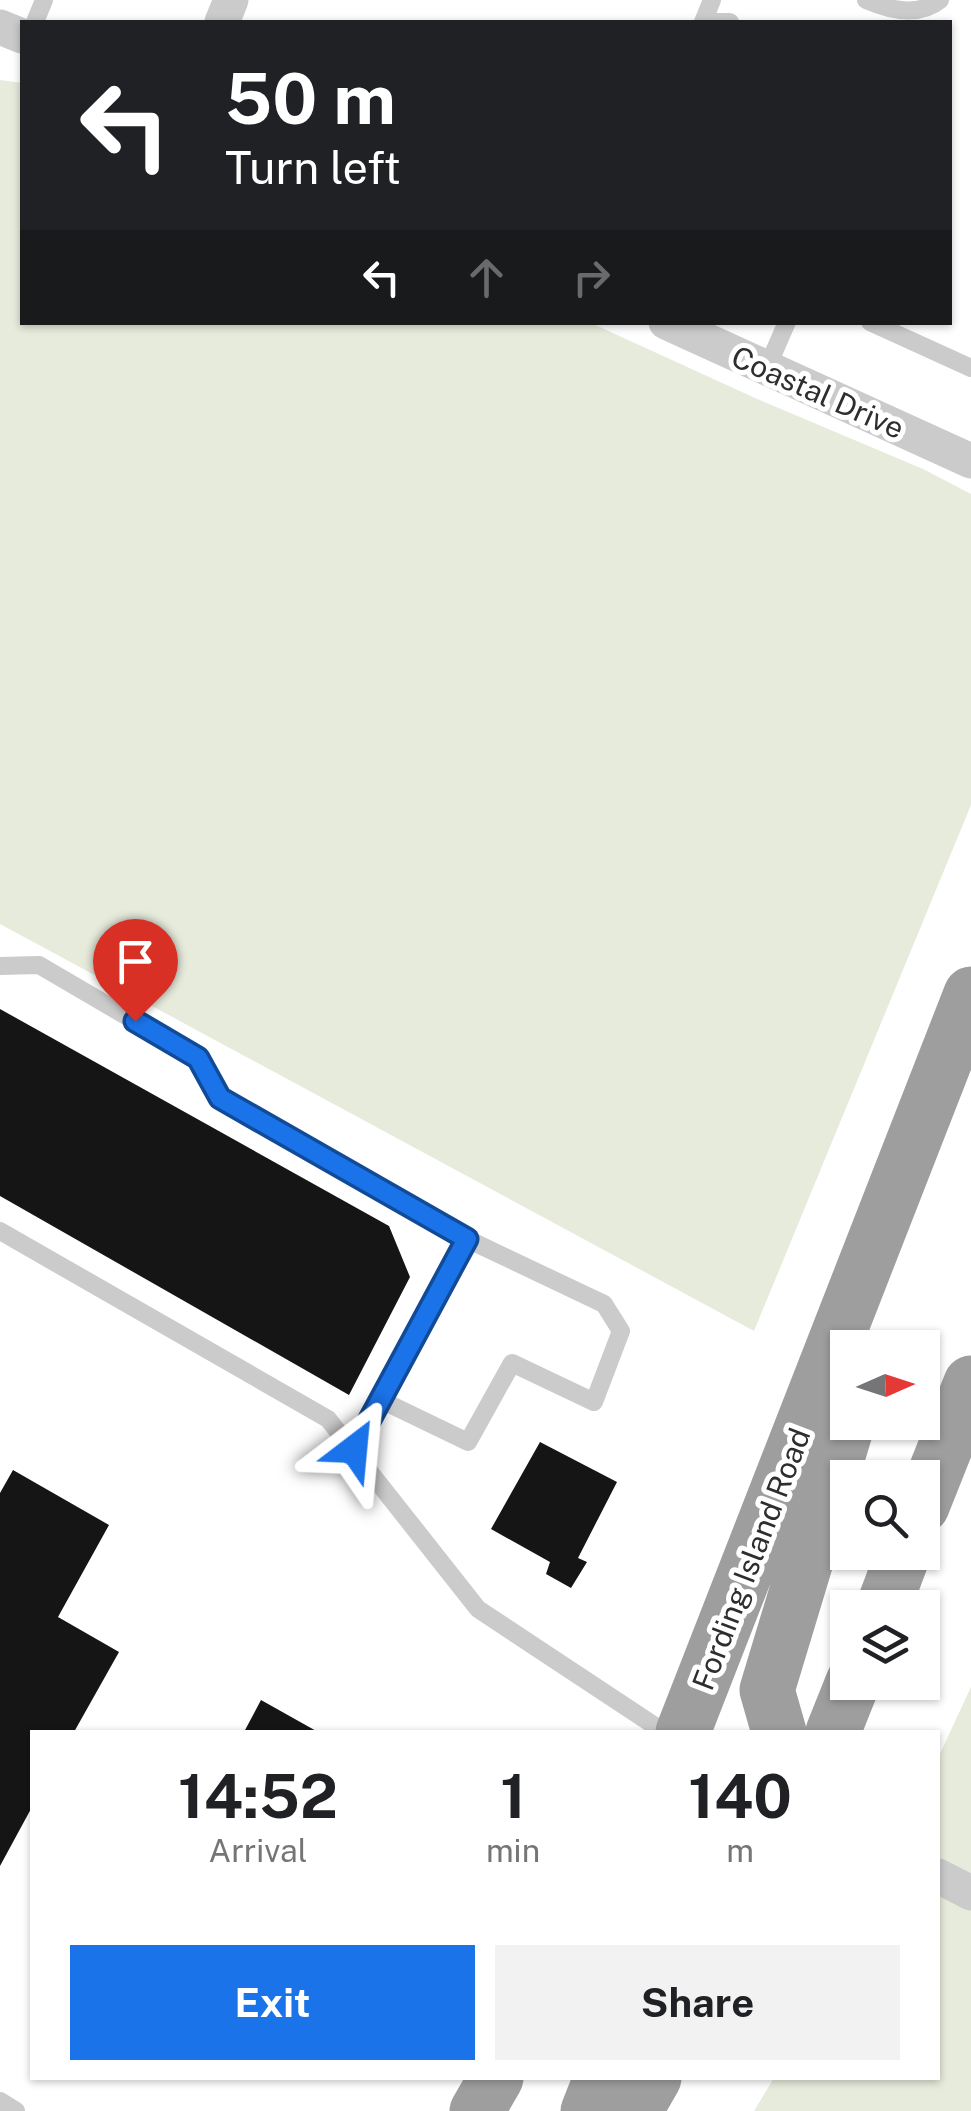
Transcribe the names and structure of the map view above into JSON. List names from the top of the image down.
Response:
{
  "streets": {
    "highway": ["Fording Island Road"],
    "street": ["Coastal Drive"]
  },
  "north": "right",
  "page": {
    "turn": ["50 m", "Turn left"],
    "eta": [
      "14:52",
      "Arrival",
      "1",
      "min",
      "140",
      "m"
    ],
    "buttons": ["Exit", "Share"]
  }
}
